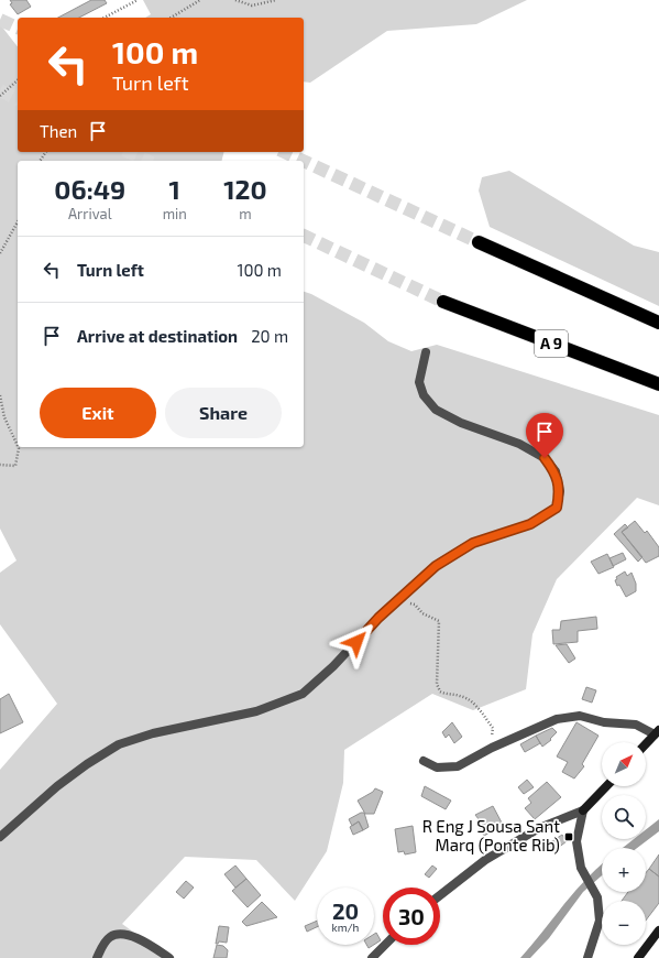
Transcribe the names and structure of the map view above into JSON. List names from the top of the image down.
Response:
{
  "streets": {
    "highway": ["A 9"]
  },
  "places": {
    "transit": ["R Eng J Sousa Sant Marq (Ponte Rib)"]
  },
  "north": "top right",
  "page": {
    "turn": ["100 m", "Turn left"],
    "then": "Then",
    "eta": [
      "06:49",
      "Arrival",
      "1",
      "min",
      "120",
      "m"
    ],
    "list": [
      {
        "name": "Turn left",
        "value": "100 m"
      },
      {
        "name": "Arrive at destination",
        "value": "20 m"
      }
    ],
    "buttons": ["Exit", "Share"],
    "map_buttons": ["+", "−"],
    "speed": "20 km/h",
    "limit": "30"
  }
}
